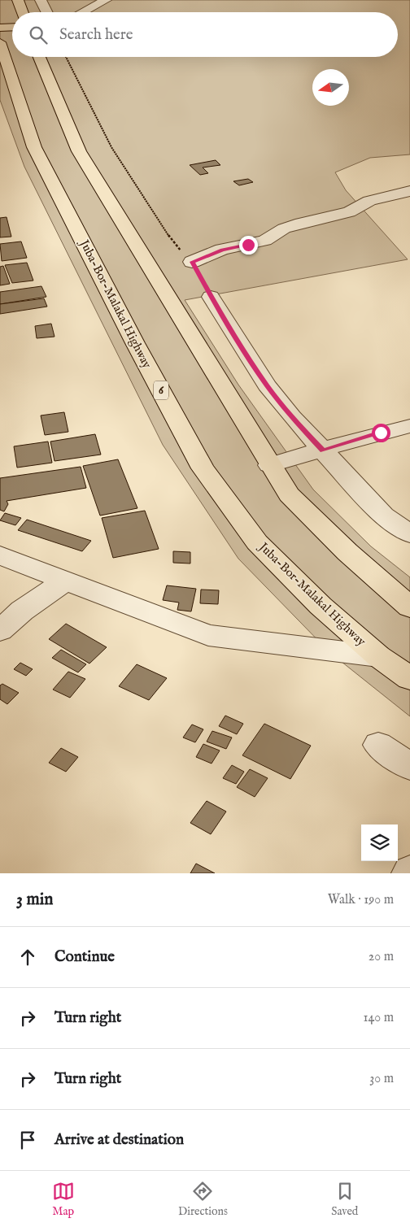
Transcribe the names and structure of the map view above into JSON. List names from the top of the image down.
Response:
{
  "streets": {
    "highway": ["Juba-Bor-Malakal Highway", "6"]
  },
  "north": "left",
  "page": {
    "search": "Search here",
    "heading": ["3 min", "Walk · 190 m"],
    "list": [
      ["Continue", "20 m"],
      ["Turn right", "140 m"],
      ["Turn right", "30 m"],
      "Arrive at destination"
    ],
    "nav": ["Map", "Directions", "Saved"]
  }
}
